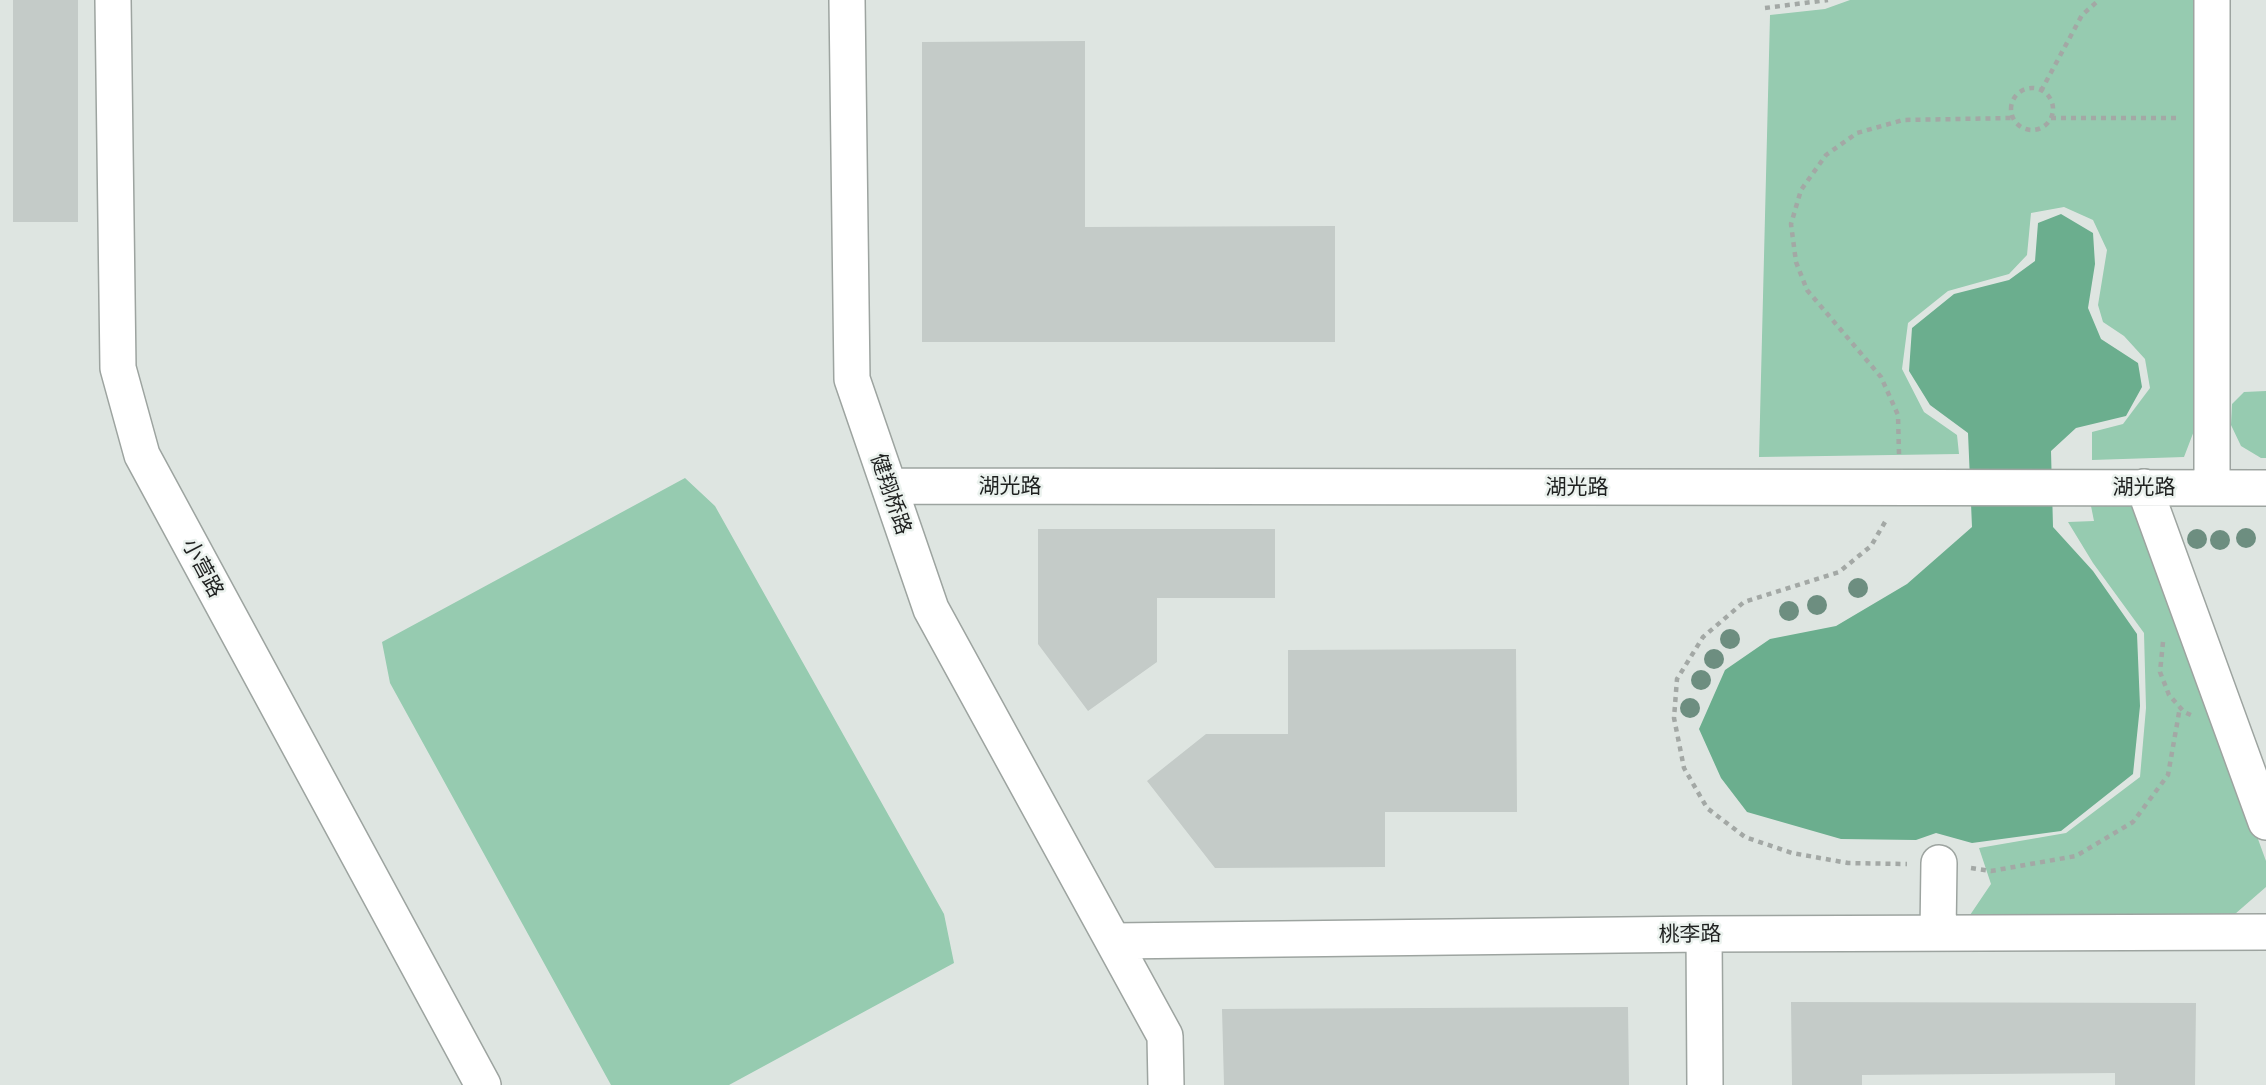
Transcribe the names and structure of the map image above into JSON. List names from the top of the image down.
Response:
{
  "streets": {
    "street": [
      "湖光路",
      "健翔桥路",
      "小营路",
      "桃李路"
    ]
  },
  "crossings": [
    ["湖光路", "健翔桥路"],
    ["健翔桥路", "桃李路"]
  ]
}
